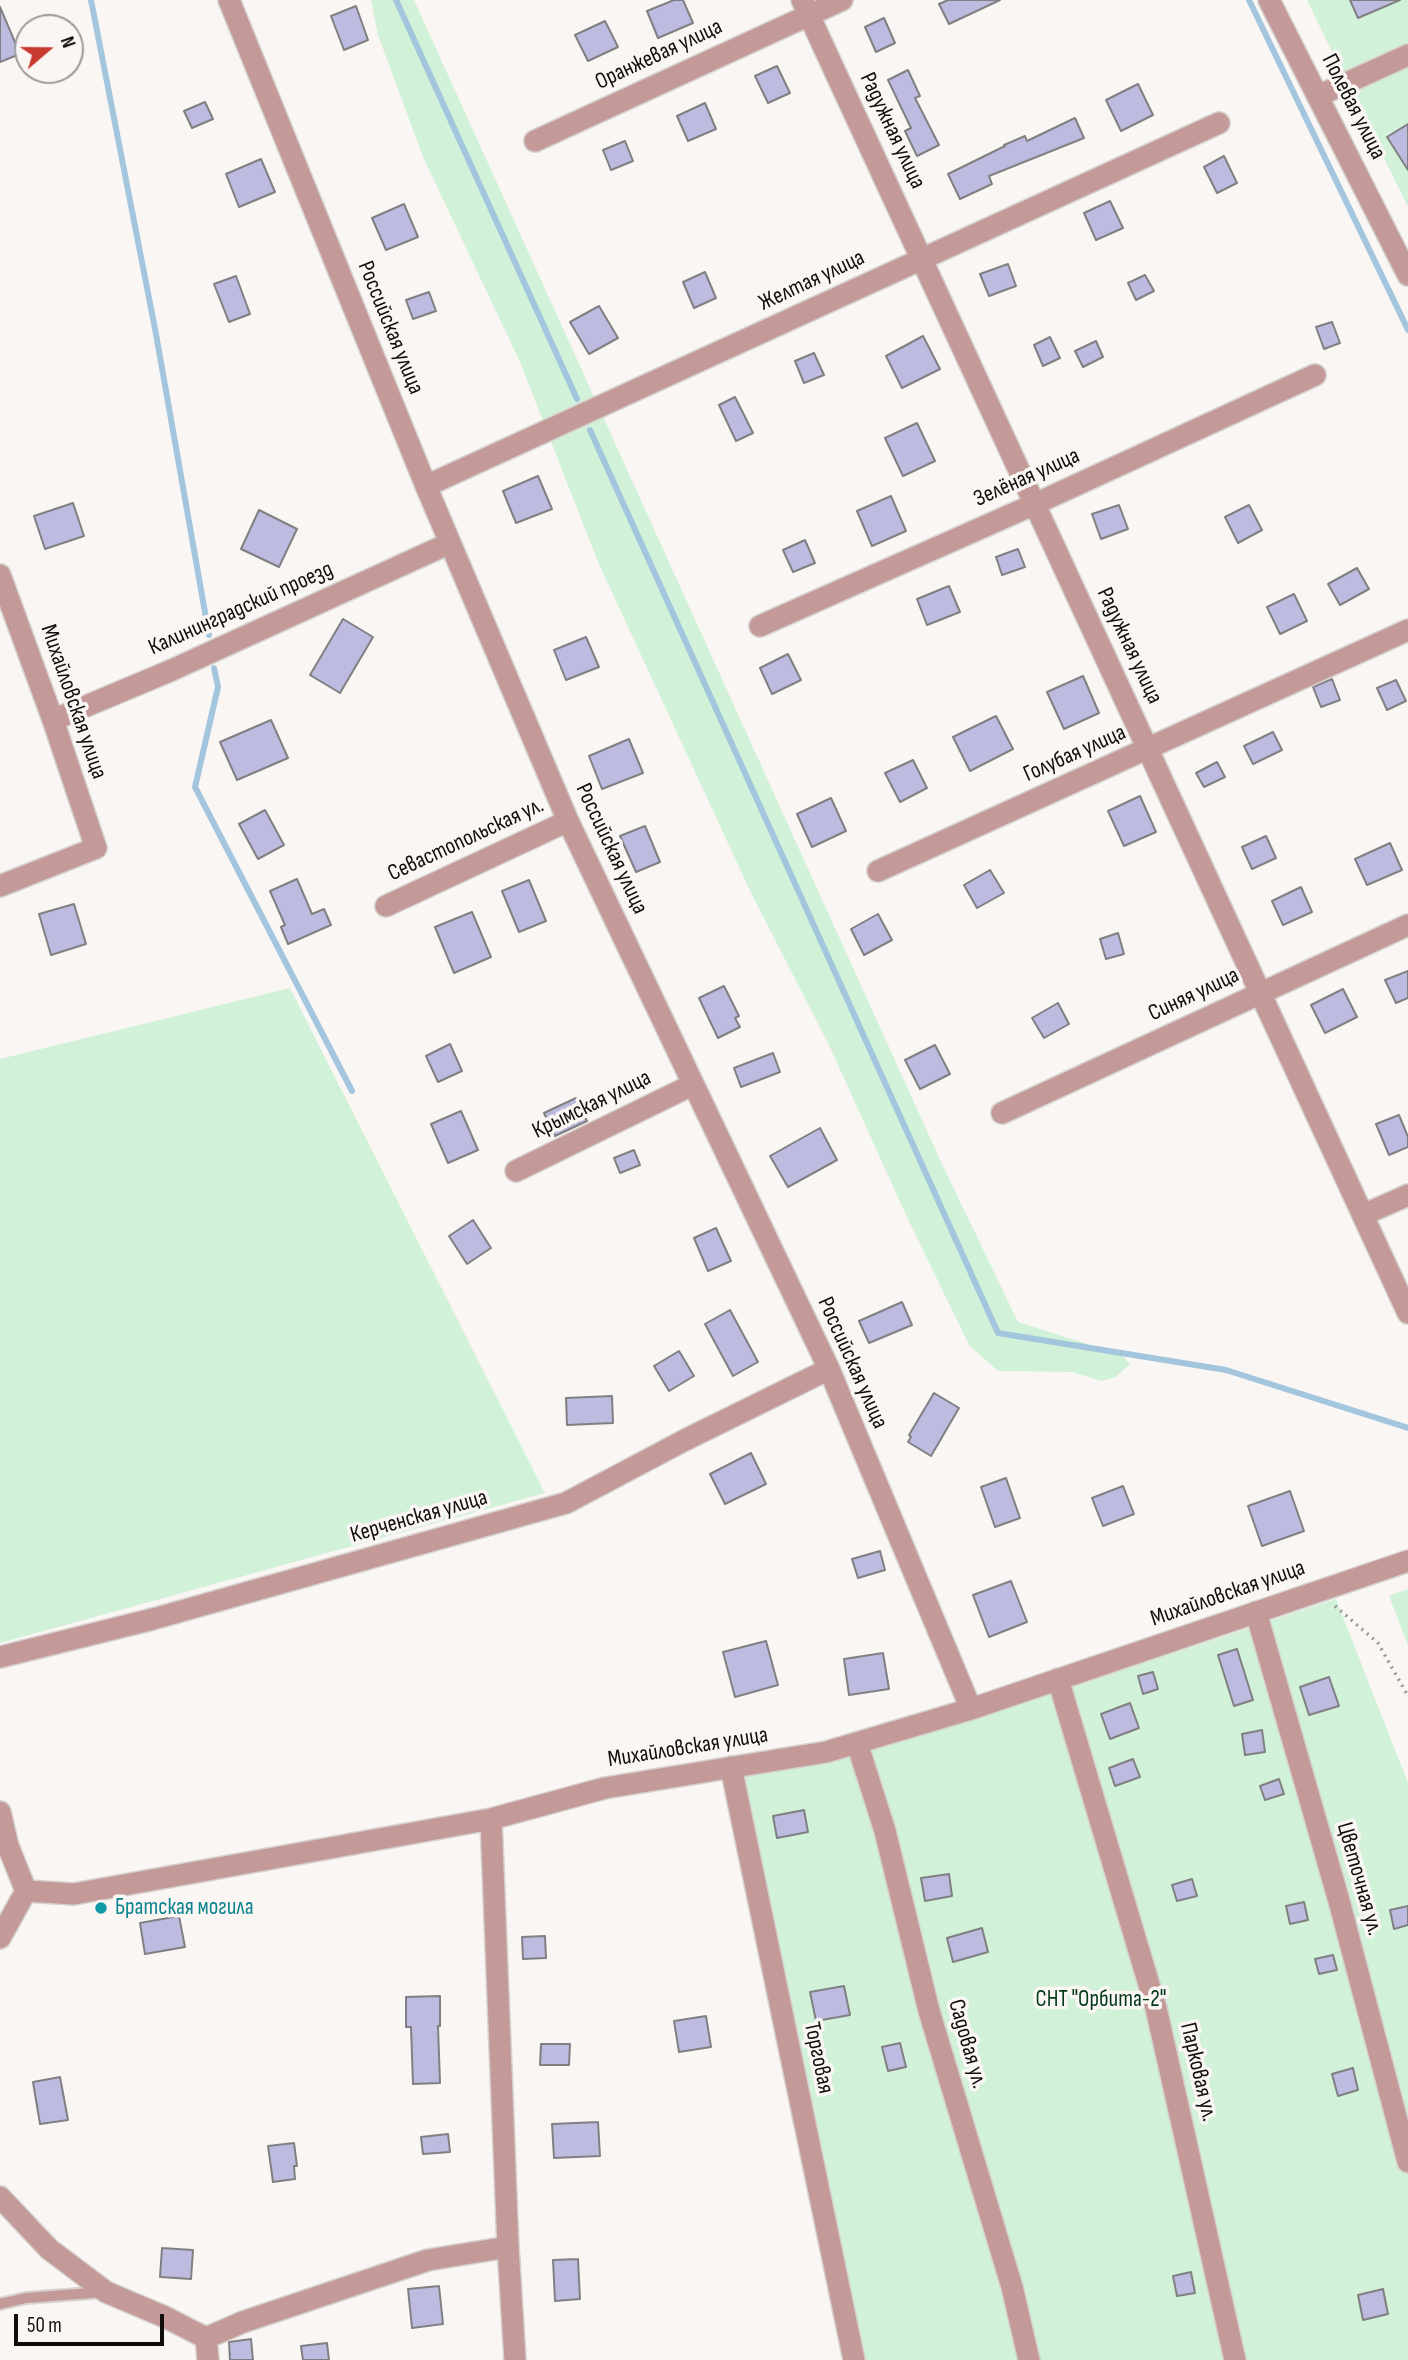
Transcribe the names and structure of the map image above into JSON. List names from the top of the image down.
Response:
{
  "streets": {
    "street": [
      "Оранжевая улица",
      "Полевая улица",
      "Радужная улица",
      "Желтая улица",
      "Российская улица",
      "Зелёная улица",
      "Калининградский проезд",
      "Михайловская улица",
      "Голубая улица",
      "Севастопольская ул.",
      "Синяя улица",
      "Крымская улица",
      "Керченская улица",
      "Цветочная ул.",
      "Садовая ул.",
      "Торговая",
      "Парковая ул."
    ]
  },
  "crossings": [
    ["Оранжевая улица", "Радужная улица"],
    ["Радужная улица", "Желтая улица"],
    ["Радужная улица", "Зелёная улица"],
    ["Радужная улица", "Голубая улица"],
    ["Радужная улица", "Синяя улица"],
    ["Желтая улица", "Российская улица"],
    ["Российская улица", "Калининградский проезд"],
    ["Российская улица", "Михайловская улица"],
    ["Российская улица", "Севастопольская ул."],
    ["Российская улица", "Крымская улица"],
    ["Российская улица", "Керченская улица"],
    ["Калининградский проезд", "Михайловская улица"],
    ["Михайловская улица", "Цветочная ул."],
    ["Михайловская улица", "Садовая ул."],
    ["Михайловская улица", "Торговая"],
    ["Михайловская улица", "Парковая ул."]
  ],
  "parks": ["СНТ \"Орбита-2\""],
  "places": ["Братская могила"],
  "scale_bar": "50 m",
  "north": "right"
}
